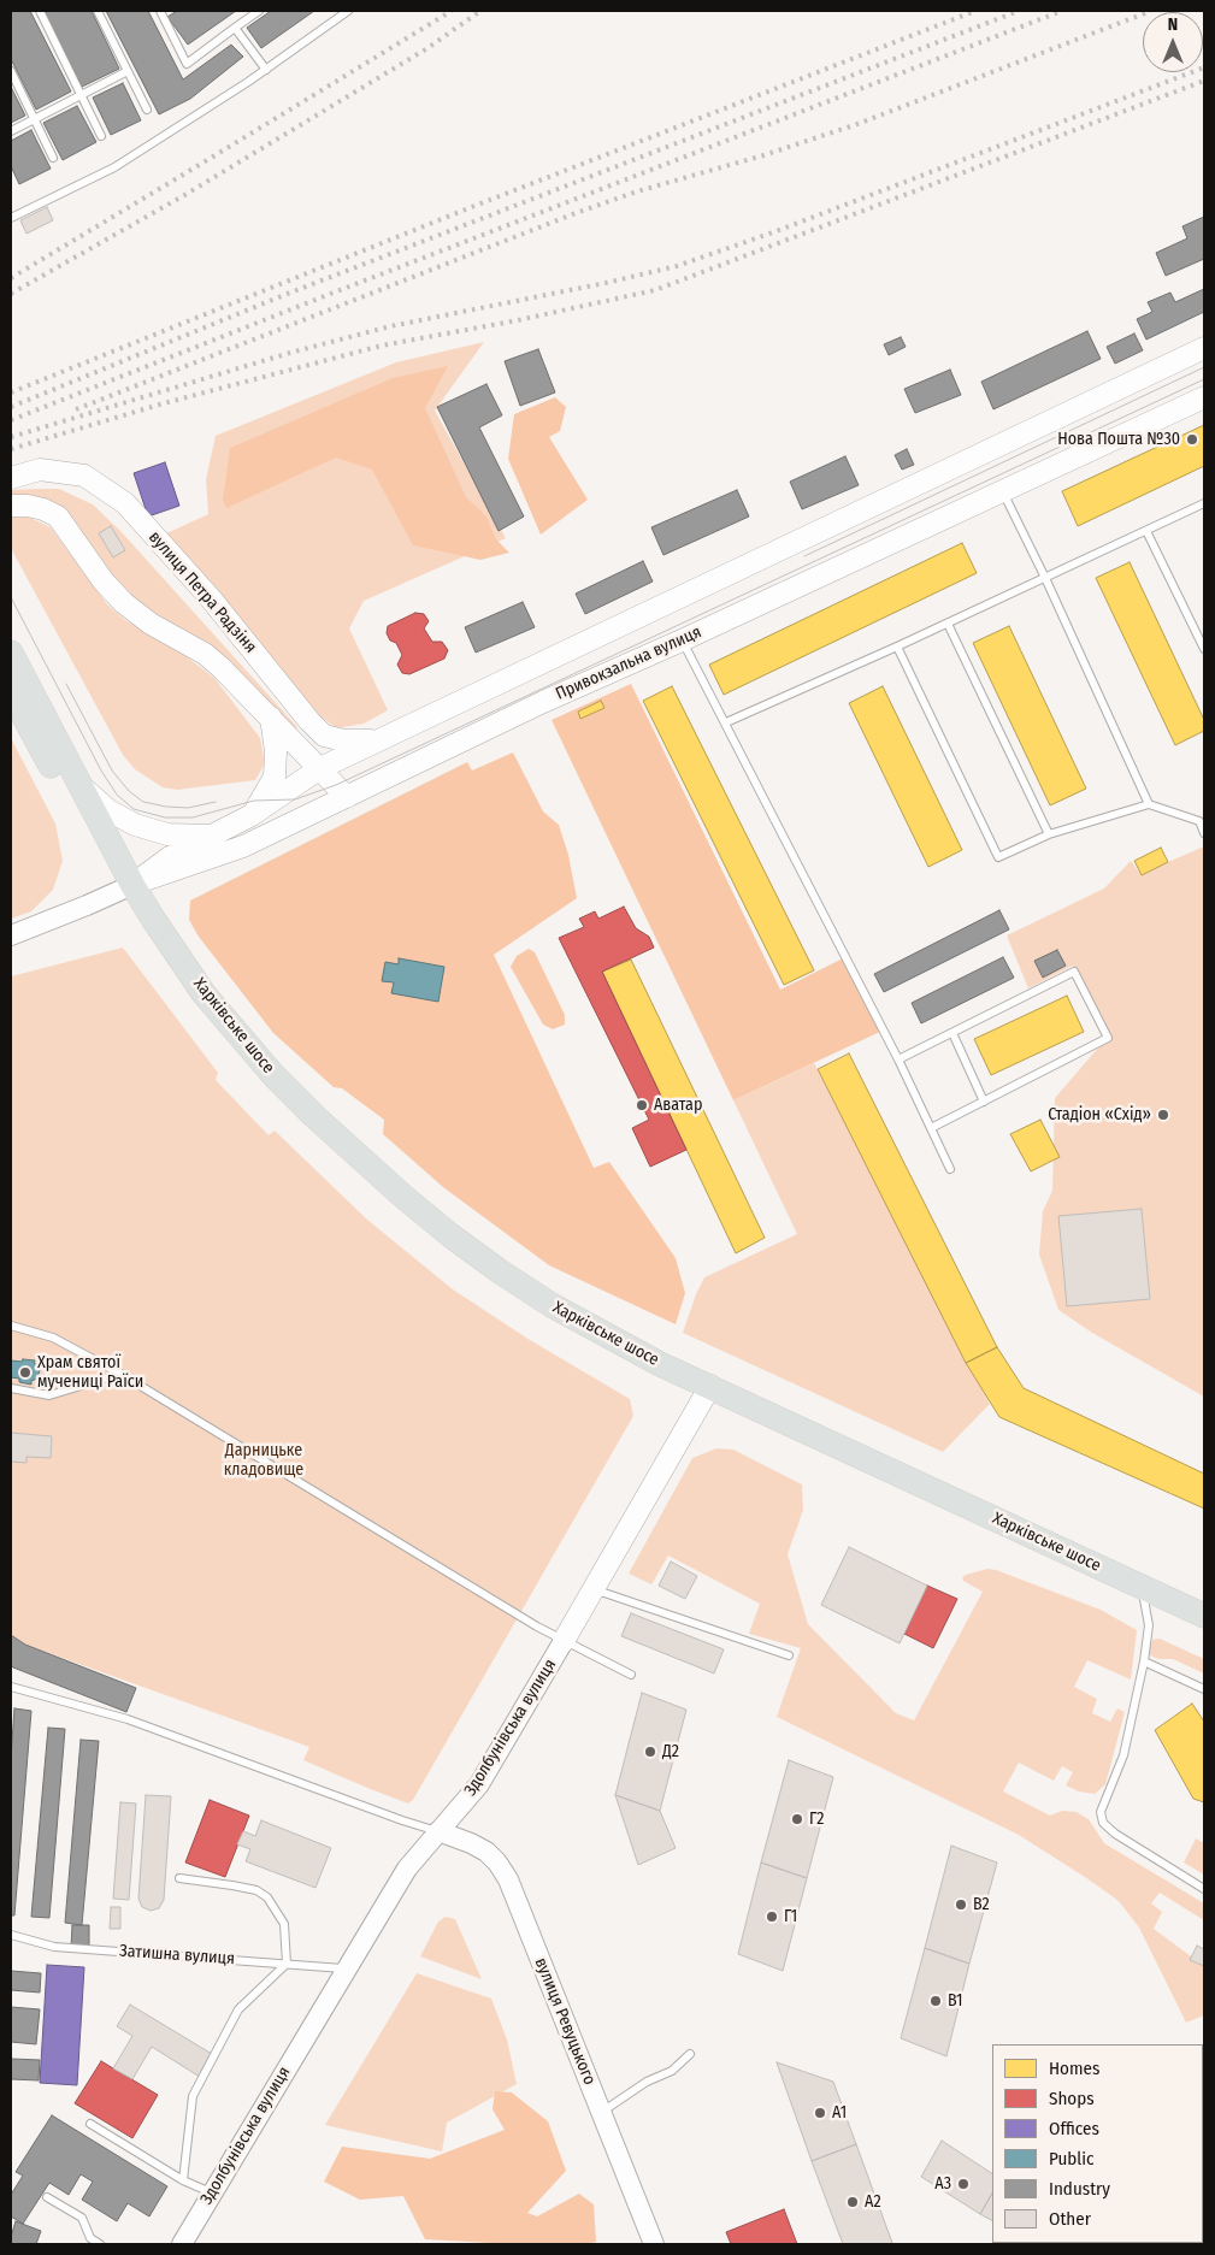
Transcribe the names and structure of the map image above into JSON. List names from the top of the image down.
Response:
{
  "streets": {
    "main road": [
      "вулиця Петра Радзіня",
      "Привокзальна вулиця",
      "Харківське шосе",
      "Здолбунівська вулиця"
    ],
    "street": ["вулиця Ревуцького"],
    "lane": ["Затишна вулиця"]
  },
  "crossings": [
    ["Привокзальна вулиця", "Харківське шосе"],
    ["Харківське шосе", "Здолбунівська вулиця"],
    ["Здолбунівська вулиця", "Затишна вулиця"],
    ["Здолбунівська вулиця", "вулиця Ревуцького"]
  ],
  "parks": ["Дарницьке кладовище"],
  "places": [
    "Нова Пошта №30",
    "Аватар",
    "Стадіон «Схід»",
    "Храм святої мучениці Раїси",
    "Д2",
    "Г2",
    "В2",
    "Г1",
    "В1",
    "А1",
    "А3",
    "А2"
  ],
  "legend": [
    "Homes",
    "Shops",
    "Offices",
    "Public",
    "Industry",
    "Other"
  ],
  "north": "top"
}
